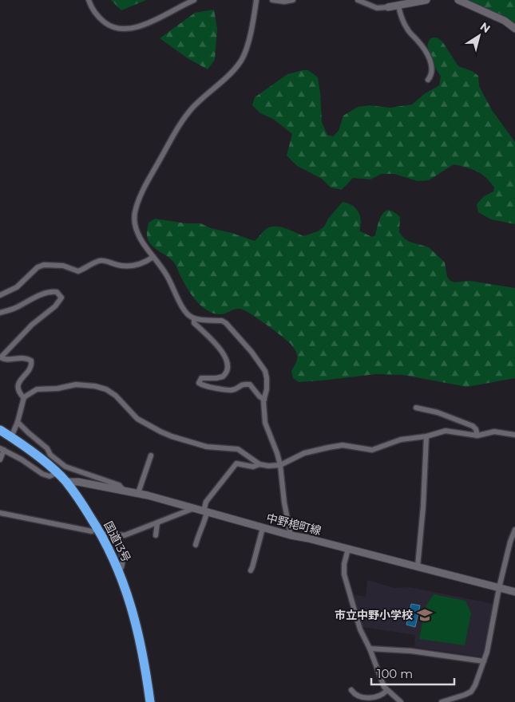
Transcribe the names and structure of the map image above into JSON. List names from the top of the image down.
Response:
{
  "streets": {
    "highway": ["国道13号"],
    "main road": ["中野梍町線"]
  },
  "crossings": [
    ["中野梍町線", "国道13号"]
  ],
  "places": {
    "school or university": ["市立中野小学校"]
  },
  "scale_bar": "100 m",
  "north": "top right"
}
